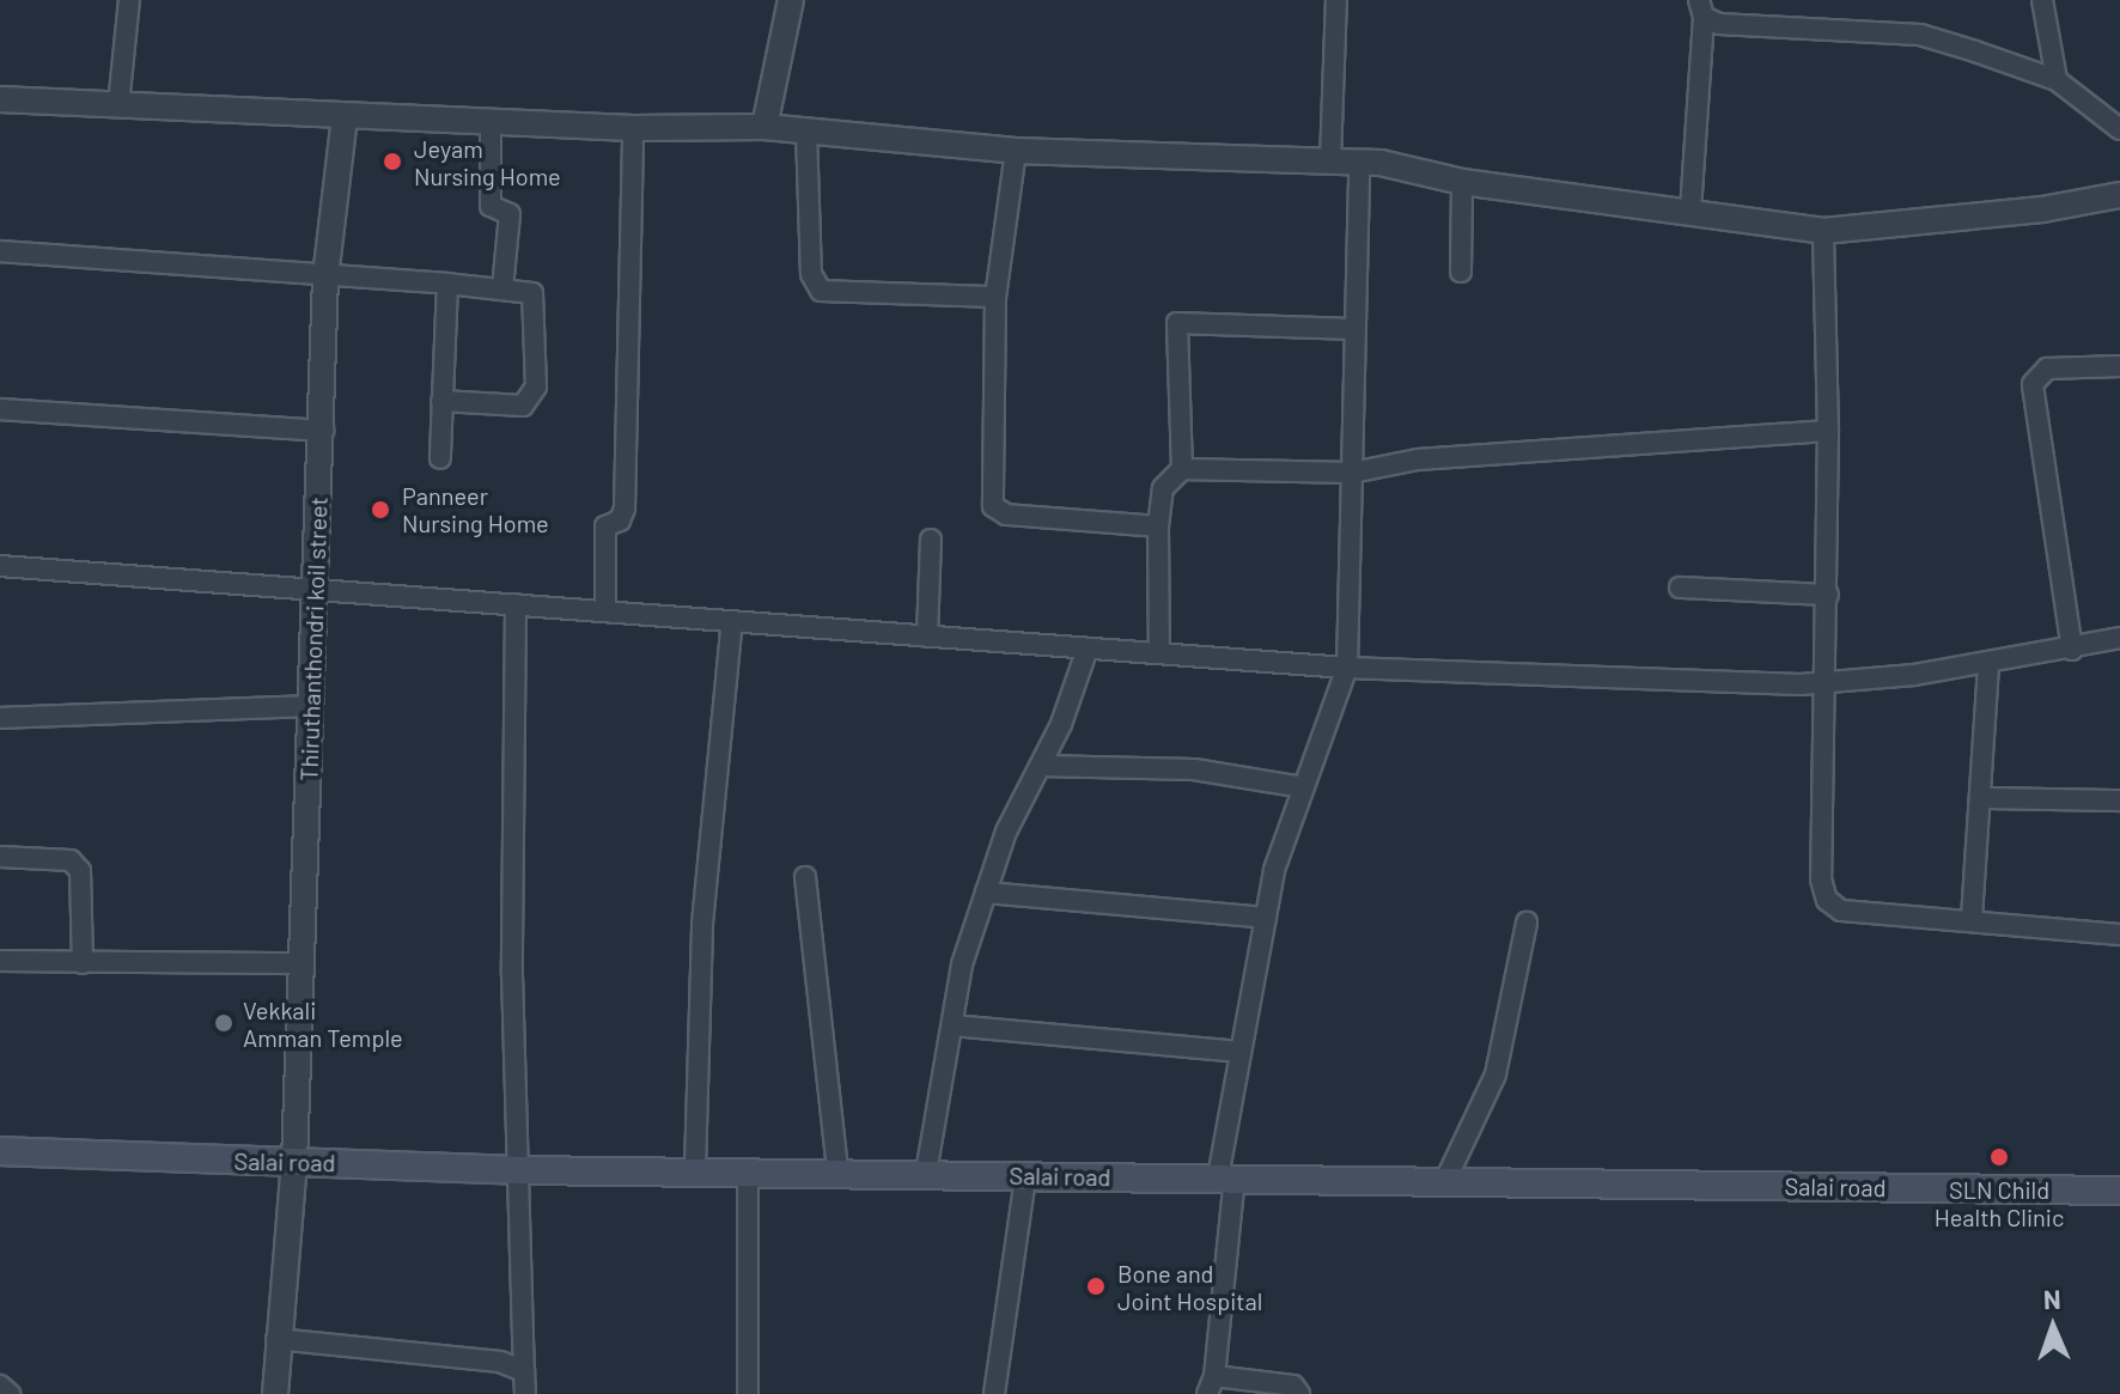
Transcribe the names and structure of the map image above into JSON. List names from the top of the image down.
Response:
{
  "streets": {
    "main road": ["Salai road"],
    "street": ["Thiruthanthondri koil street"]
  },
  "crossings": [
    ["Thiruthanthondri koil street", "Salai road"]
  ],
  "places": [
    "Jeyam Nursing Home",
    "Panneer Nursing Home",
    "Vekkali Amman Temple",
    "SLN Child Health Clinic",
    "Bone and Joint Hospital"
  ],
  "north": "top"
}
